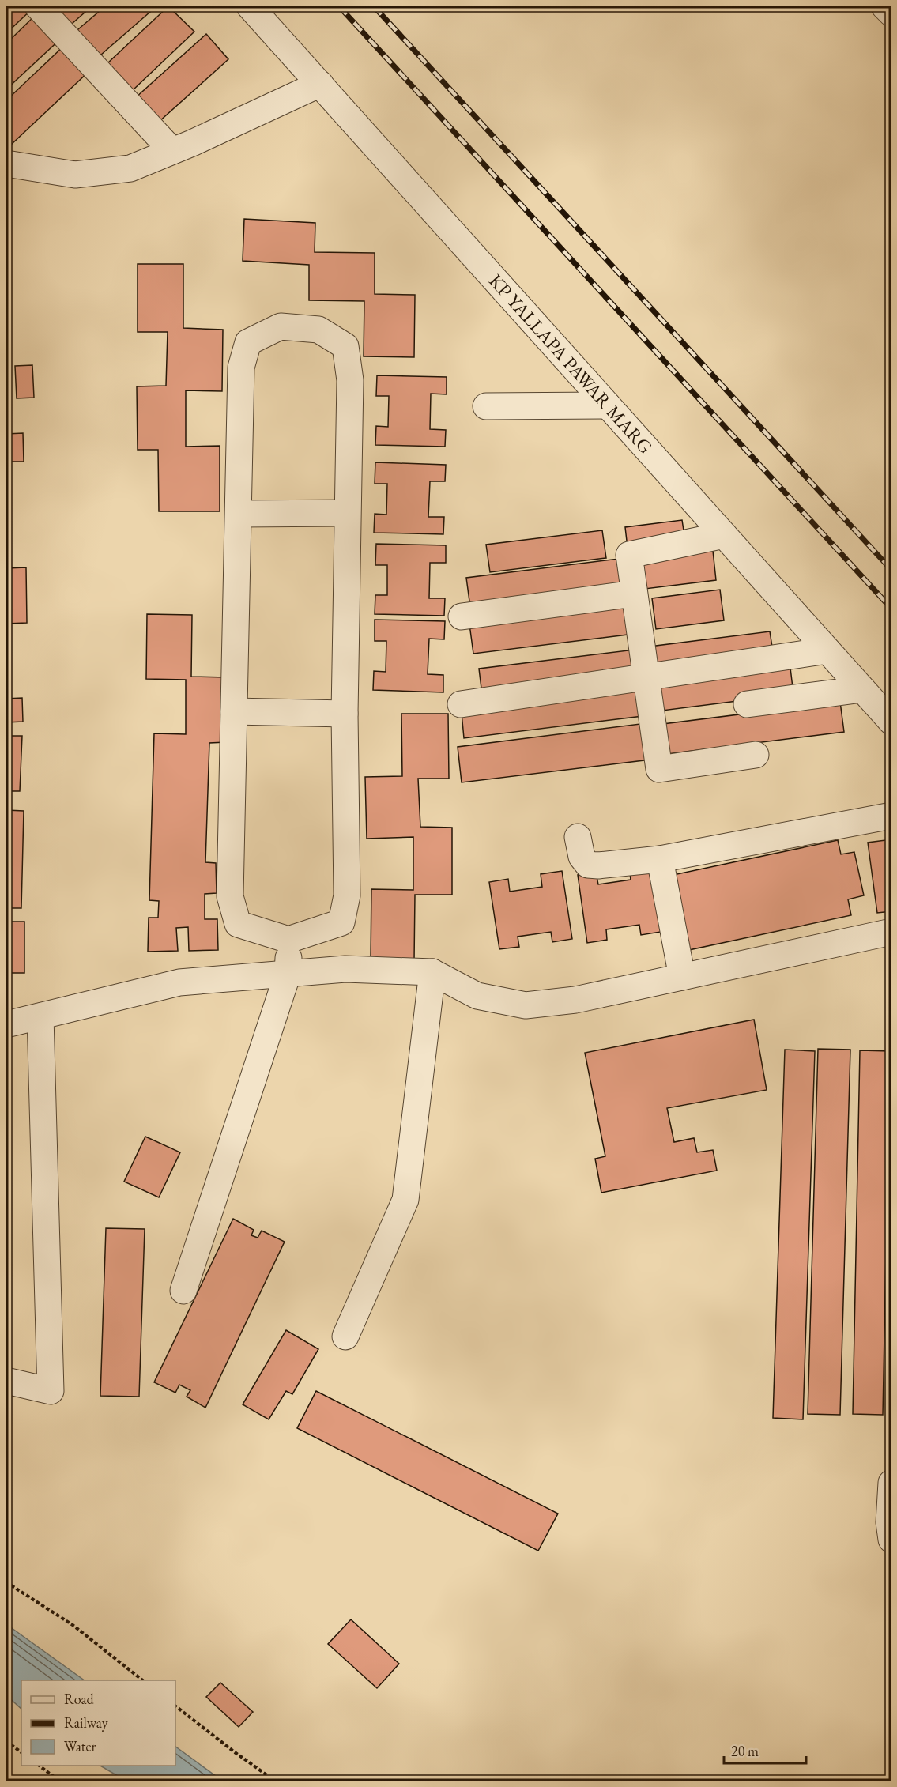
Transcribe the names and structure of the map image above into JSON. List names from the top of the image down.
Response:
{
  "streets": {
    "street": ["KP YALLAPA PAWAR MARG"]
  },
  "legend": ["Road", "Railway", "Water"],
  "scale_bar": "20 m"
}
